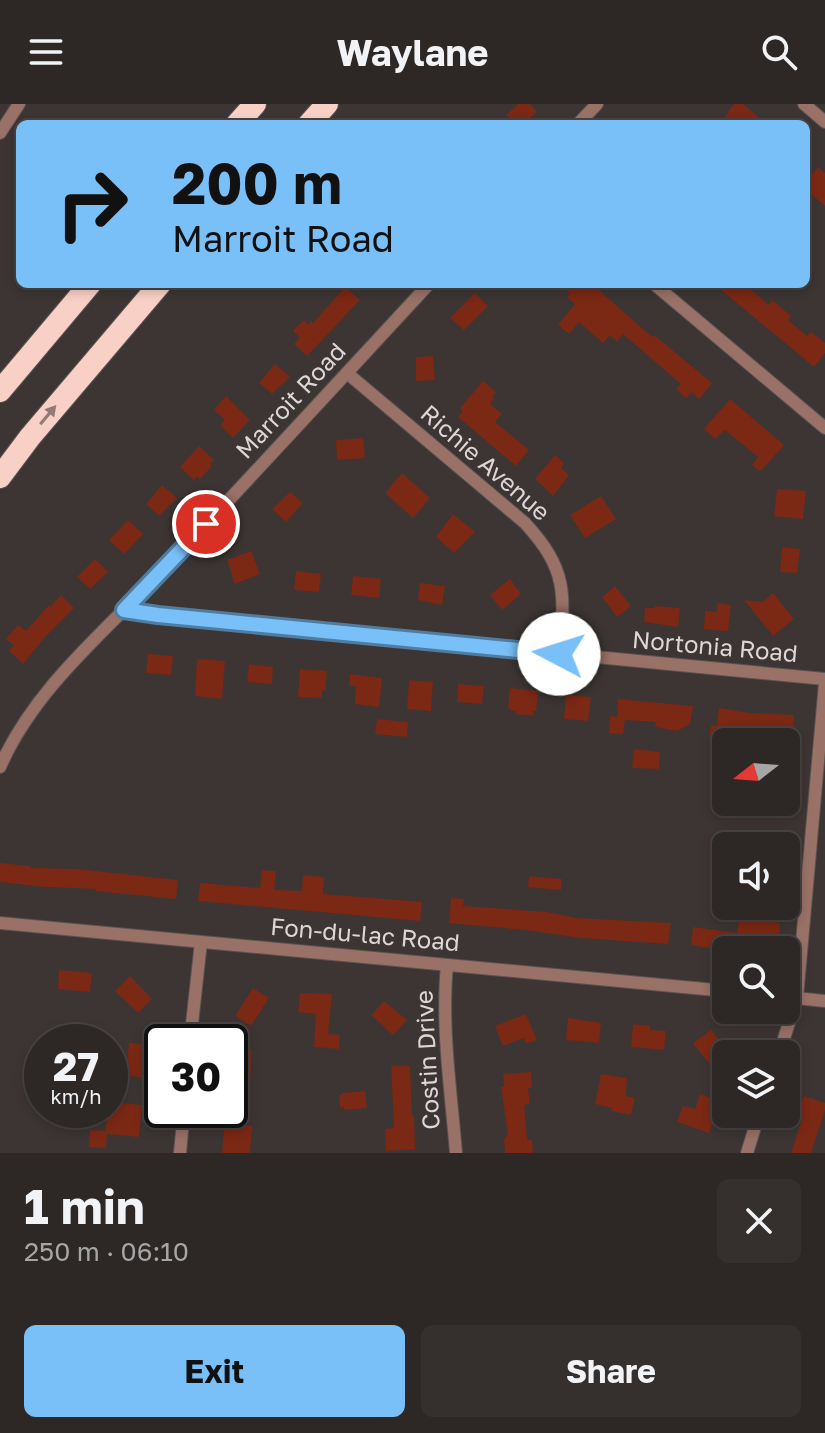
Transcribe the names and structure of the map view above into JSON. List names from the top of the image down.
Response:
{
  "streets": {
    "street": [
      "Marroit Road",
      "Richie Avenue",
      "Nortonia Road",
      "Fon-du-lac Road",
      "Costin Drive"
    ]
  },
  "crossings": [
    ["Marroit Road", "Richie Avenue"],
    ["Marroit Road", "Nortonia Road"],
    ["Richie Avenue", "Nortonia Road"],
    ["Fon-du-lac Road", "Costin Drive"]
  ],
  "north": "left",
  "page": {
    "header": "Waylane",
    "turn": ["200 m", "Marroit Road"],
    "speed": "27 km/h",
    "limit": "30",
    "heading": ["1 min", "250 m · 06:10"],
    "buttons": ["Exit", "Share"]
  }
}
